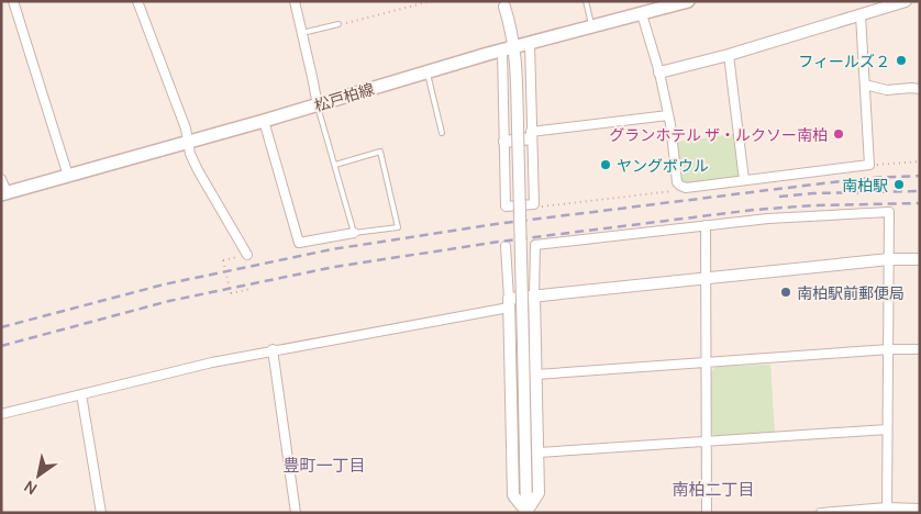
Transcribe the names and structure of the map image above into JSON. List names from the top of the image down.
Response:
{
  "streets": {
    "main road": ["松戸柏線"]
  },
  "districts": ["豊町一丁目", "南柏二丁目"],
  "places": [
    "フィールズ２",
    "グランホテル ザ・ルクソー南柏",
    "ヤングボウル",
    "南柏駅",
    "南柏駅前郵便局"
  ],
  "north": "bottom left"
}
